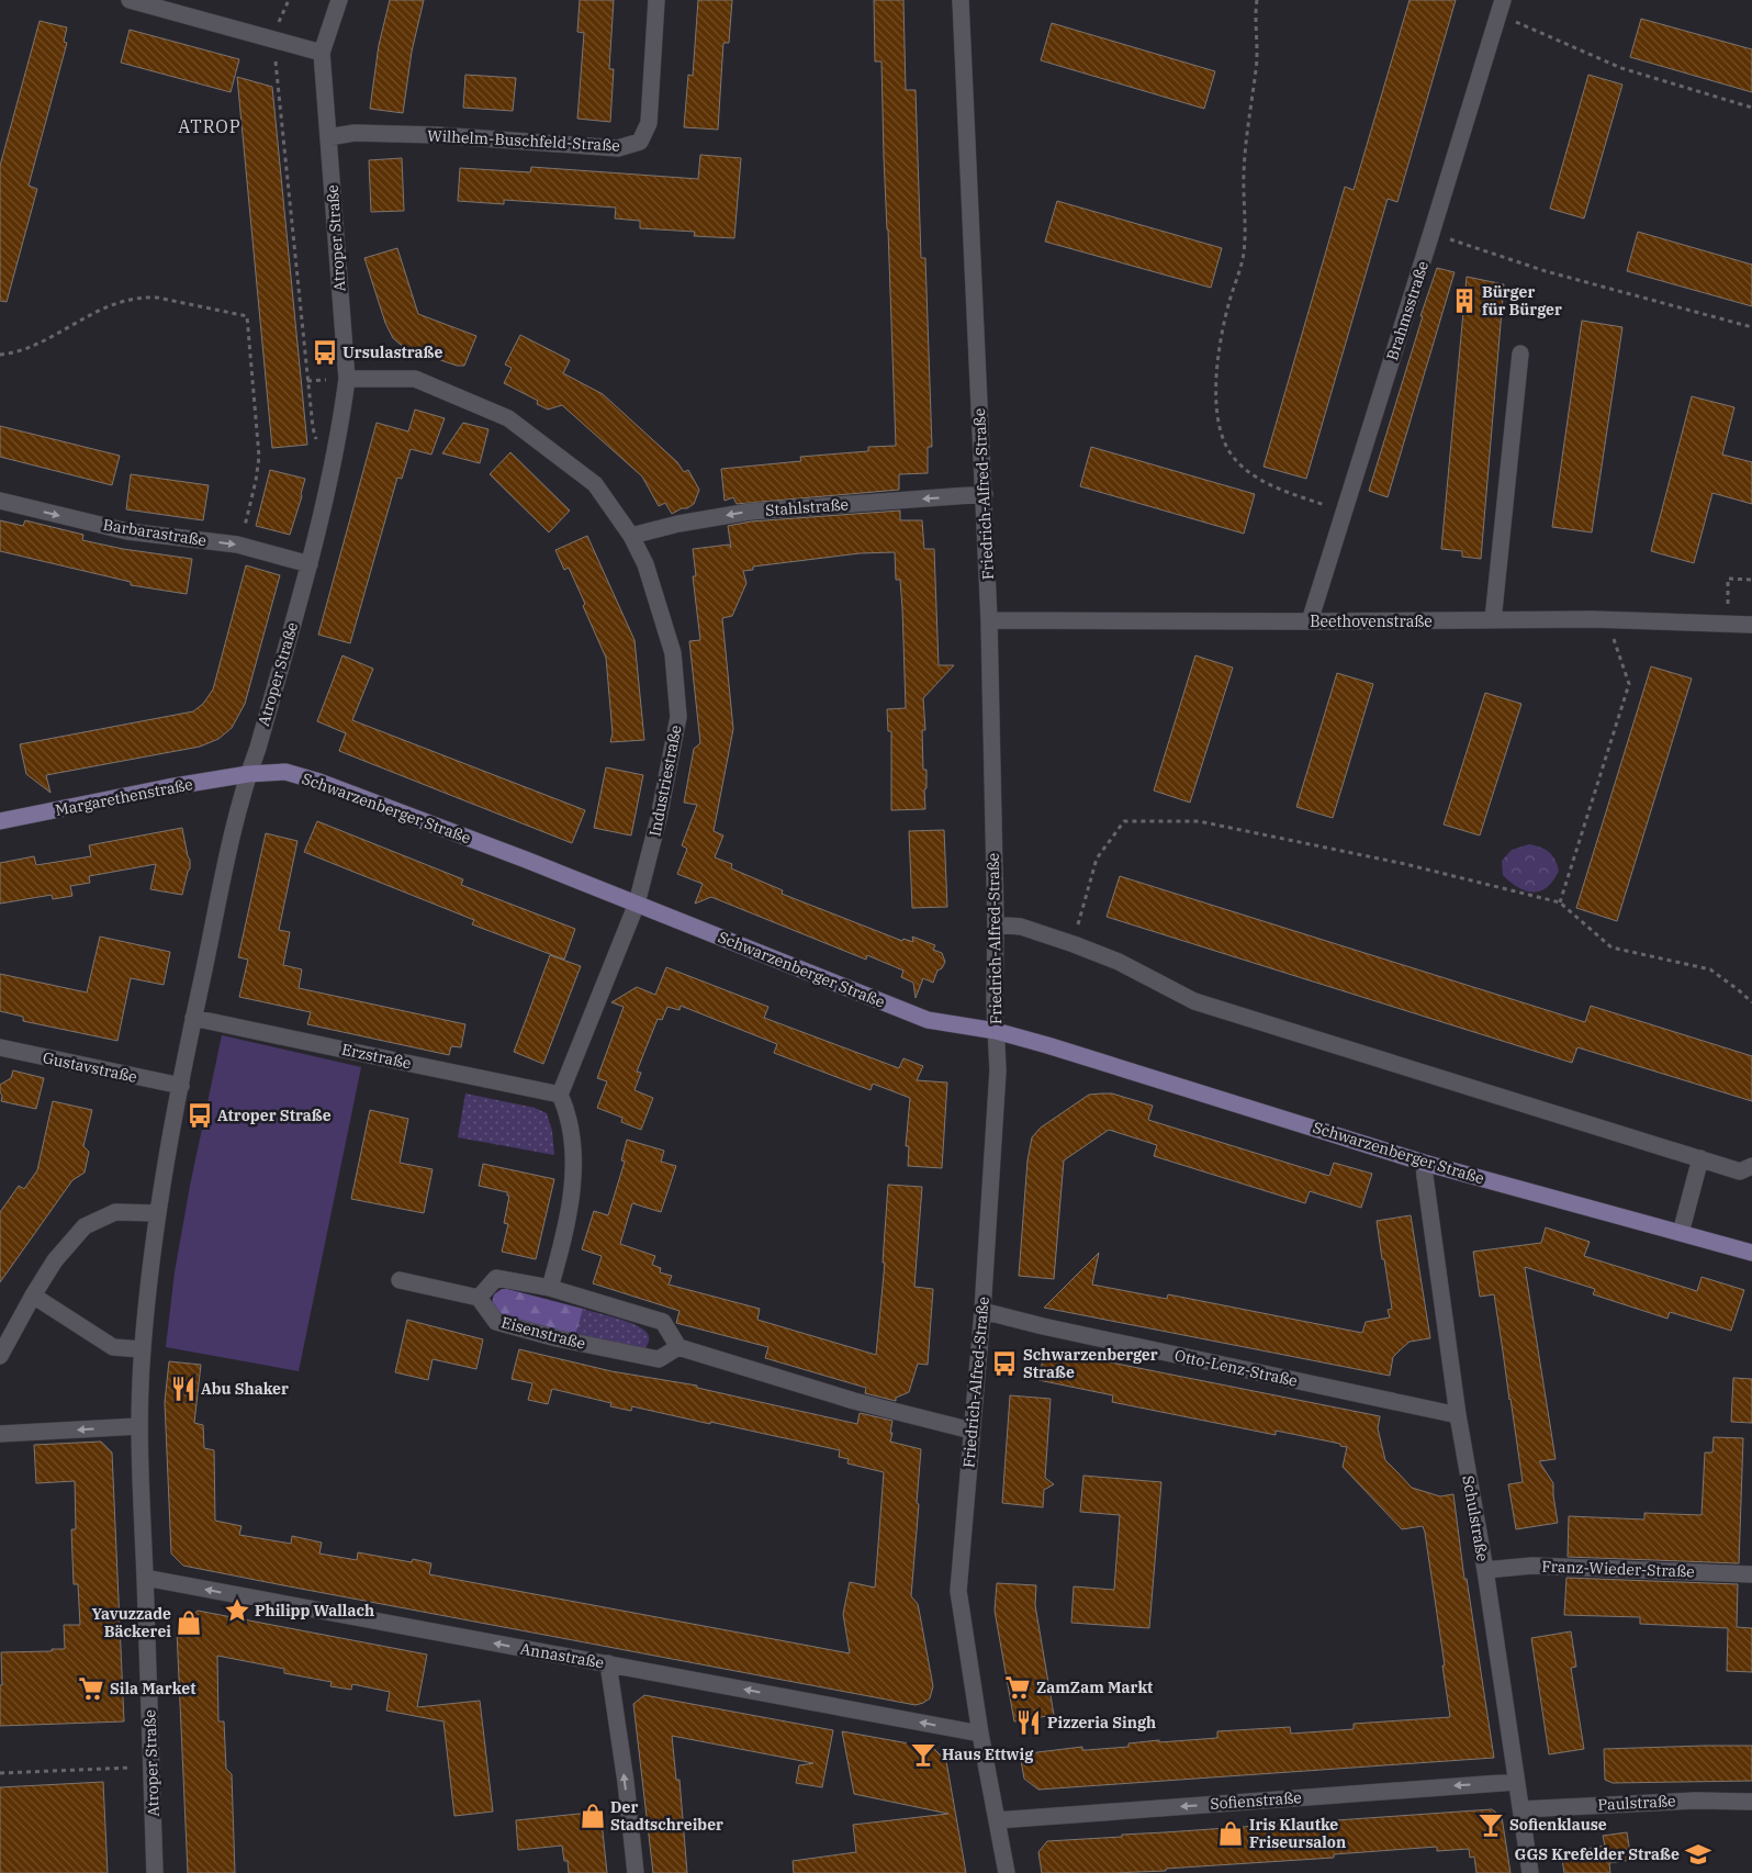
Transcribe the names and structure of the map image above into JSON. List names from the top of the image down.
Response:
{
  "streets": {
    "main road": ["Margarethenstraße", "Schwarzenberger Straße"],
    "street": [
      "Wilhelm-Buschfeld-Straße",
      "Atroper Straße",
      "Brahmsstraße",
      "Friedrich-Alfred-Straße",
      "Stahlstraße",
      "Barbarastraße",
      "Beethovenstraße",
      "Industriestraße",
      "Erzstraße",
      "Gustavstraße",
      "Eisenstraße",
      "Otto-Lenz-Straße",
      "Schulstraße",
      "Franz-Wieder-Straße",
      "Annastraße",
      "Sofienstraße",
      "Paulstraße"
    ]
  },
  "crossings": [
    ["Wilhelm-Buschfeld-Straße", "Atroper Straße"],
    ["Atroper Straße", "Barbarastraße"],
    ["Atroper Straße", "Industriestraße"],
    ["Atroper Straße", "Margarethenstraße"],
    ["Atroper Straße", "Schwarzenberger Straße"],
    ["Atroper Straße", "Erzstraße"],
    ["Atroper Straße", "Gustavstraße"],
    ["Atroper Straße", "Annastraße"],
    ["Brahmsstraße", "Beethovenstraße"],
    ["Friedrich-Alfred-Straße", "Stahlstraße"],
    ["Friedrich-Alfred-Straße", "Beethovenstraße"],
    ["Friedrich-Alfred-Straße", "Schwarzenberger Straße"],
    ["Friedrich-Alfred-Straße", "Otto-Lenz-Straße"],
    ["Friedrich-Alfred-Straße", "Annastraße"],
    ["Friedrich-Alfred-Straße", "Sofienstraße"],
    ["Stahlstraße", "Industriestraße"],
    ["Industriestraße", "Schwarzenberger Straße"],
    ["Industriestraße", "Erzstraße"],
    ["Margarethenstraße", "Schwarzenberger Straße"],
    ["Schwarzenberger Straße", "Schulstraße"],
    ["Otto-Lenz-Straße", "Schulstraße"],
    ["Schulstraße", "Franz-Wieder-Straße"],
    ["Schulstraße", "Sofienstraße"],
    ["Schulstraße", "Paulstraße"]
  ],
  "one_way": [
    "Stahlstraße",
    "Barbarastraße",
    "Annastraße",
    "Sofienstraße"
  ],
  "districts": ["ATROP"],
  "places": {
    "building": ["Bürger für Bürger"],
    "bus stop": ["Ursulastraße", "Atroper Straße", "Schwarzenberger Straße"],
    "restaurant": ["Abu Shaker", "Pizzeria Singh"],
    "place": ["Philipp Wallach"],
    "shop": ["Yavuzzade Bäckerei", "Der Stadtschreiber", "Iris Klautke Friseursalon"],
    "supermarket": ["ZamZam Markt", "Sila Market"],
    "bar": ["Haus Ettwig", "Sofienklause"],
    "school or university": ["GGS Krefelder Straße"]
  }
}
